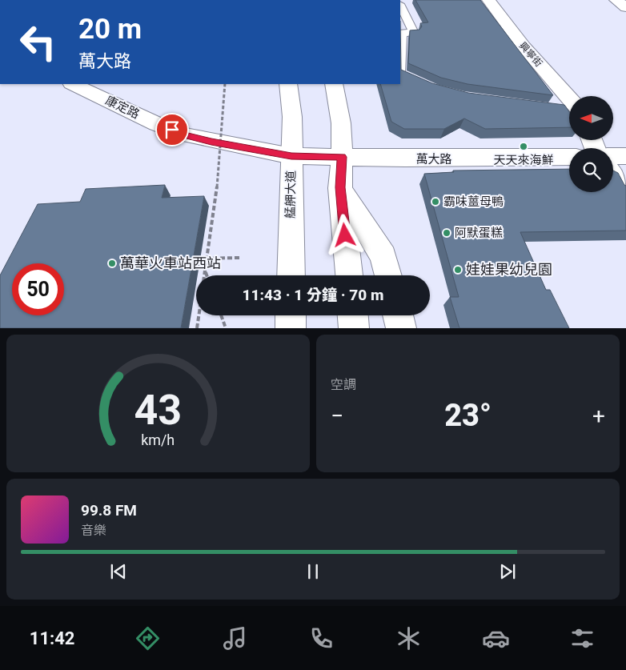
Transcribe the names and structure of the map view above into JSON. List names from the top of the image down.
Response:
{
  "streets": {
    "main road": [
      "興寧街",
      "康定路",
      "萬大路",
      "艋舺大道"
    ]
  },
  "crossings": [
    ["康定路", "萬大路"],
    ["康定路", "艋舺大道"],
    ["萬大路", "艋舺大道"]
  ],
  "places": [
    "天天來海鮮",
    "霸味薑母鴨",
    "阿默蛋糕",
    "萬華火車站西站",
    "娃娃果幼兒園"
  ],
  "north": "left",
  "page": {
    "turn": ["20 m", "萬大路"],
    "limit": "50",
    "trip": "11:43 · 1 分鐘 · 70 m",
    "tile": "空調",
    "heat": ["−", "23°", "+"],
    "song": ["99.8 FM", "音樂"],
    "tabs": "11:42",
    "gauge": ["43", "km/h"]
  }
}
